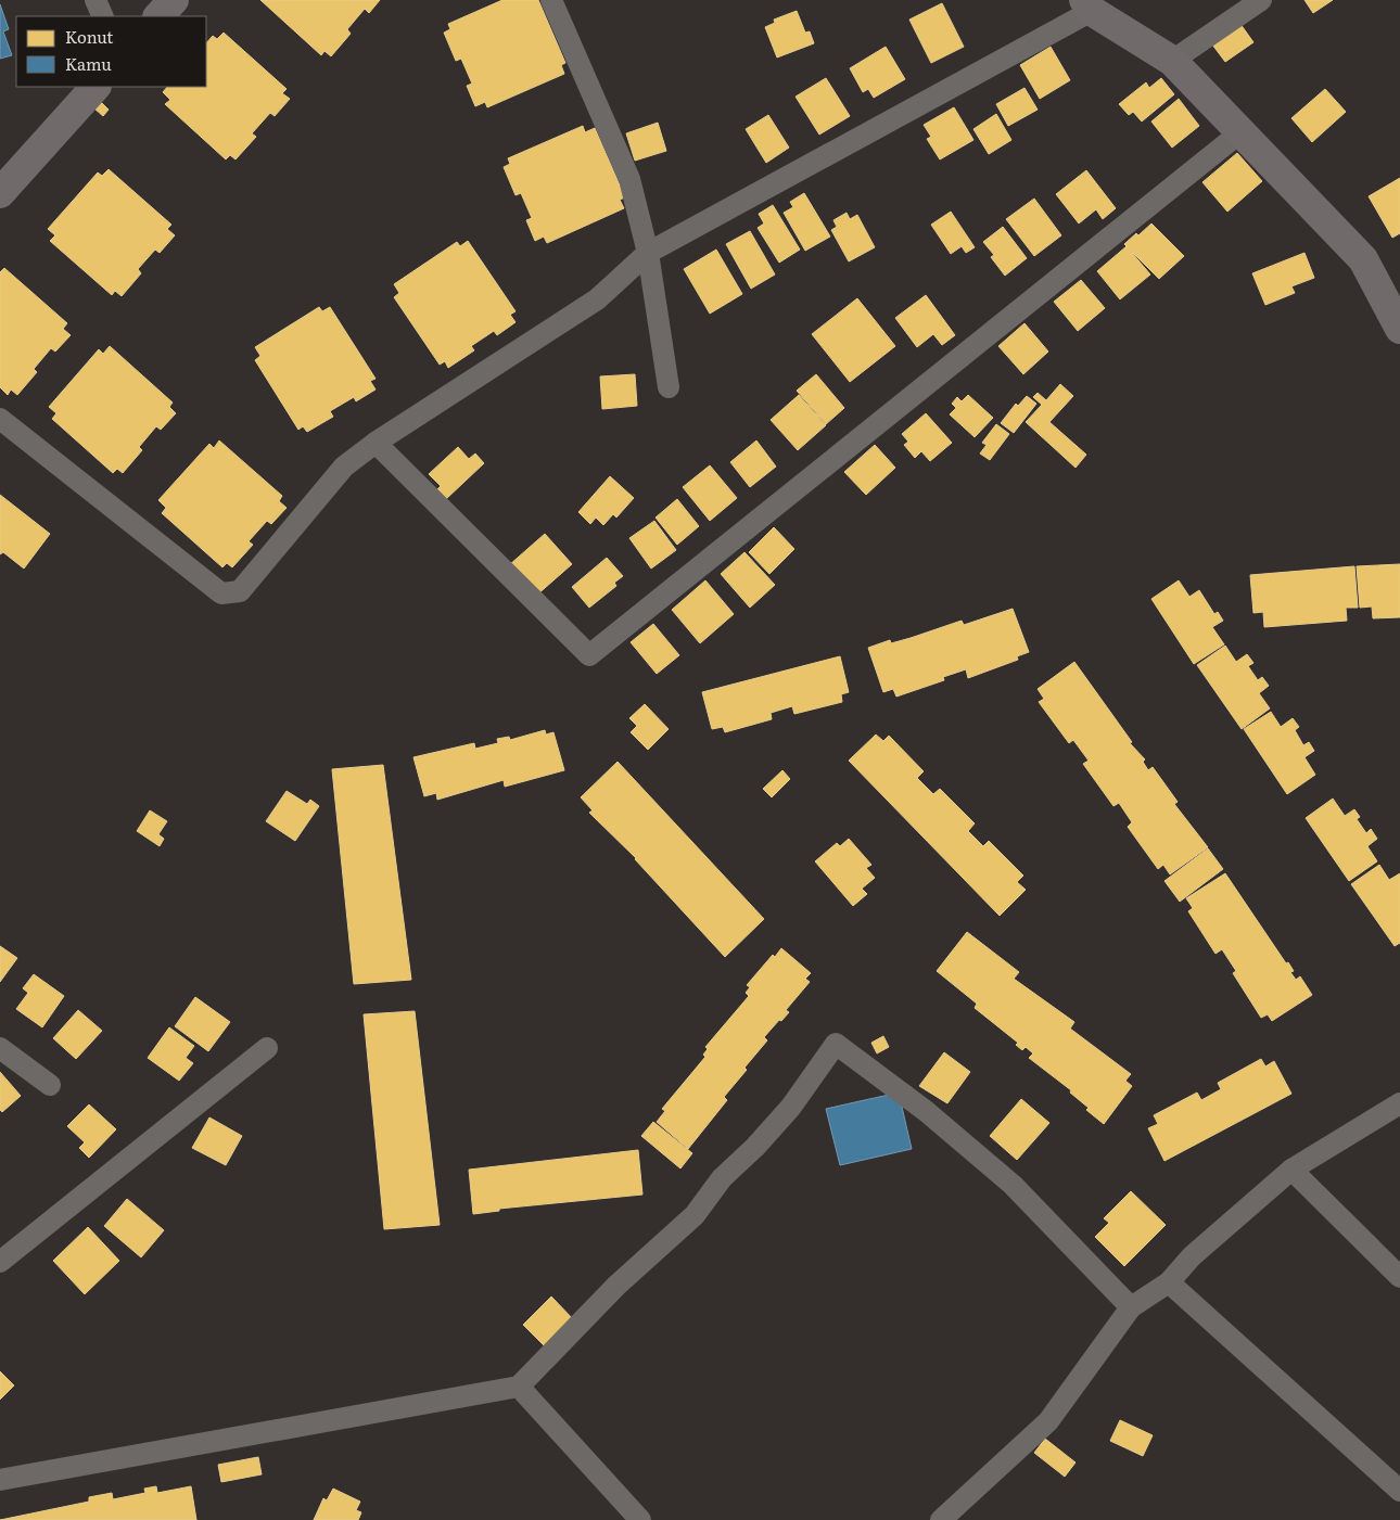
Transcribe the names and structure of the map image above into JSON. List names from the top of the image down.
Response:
{
  "legend": ["Konut", "Kamu"]
}
